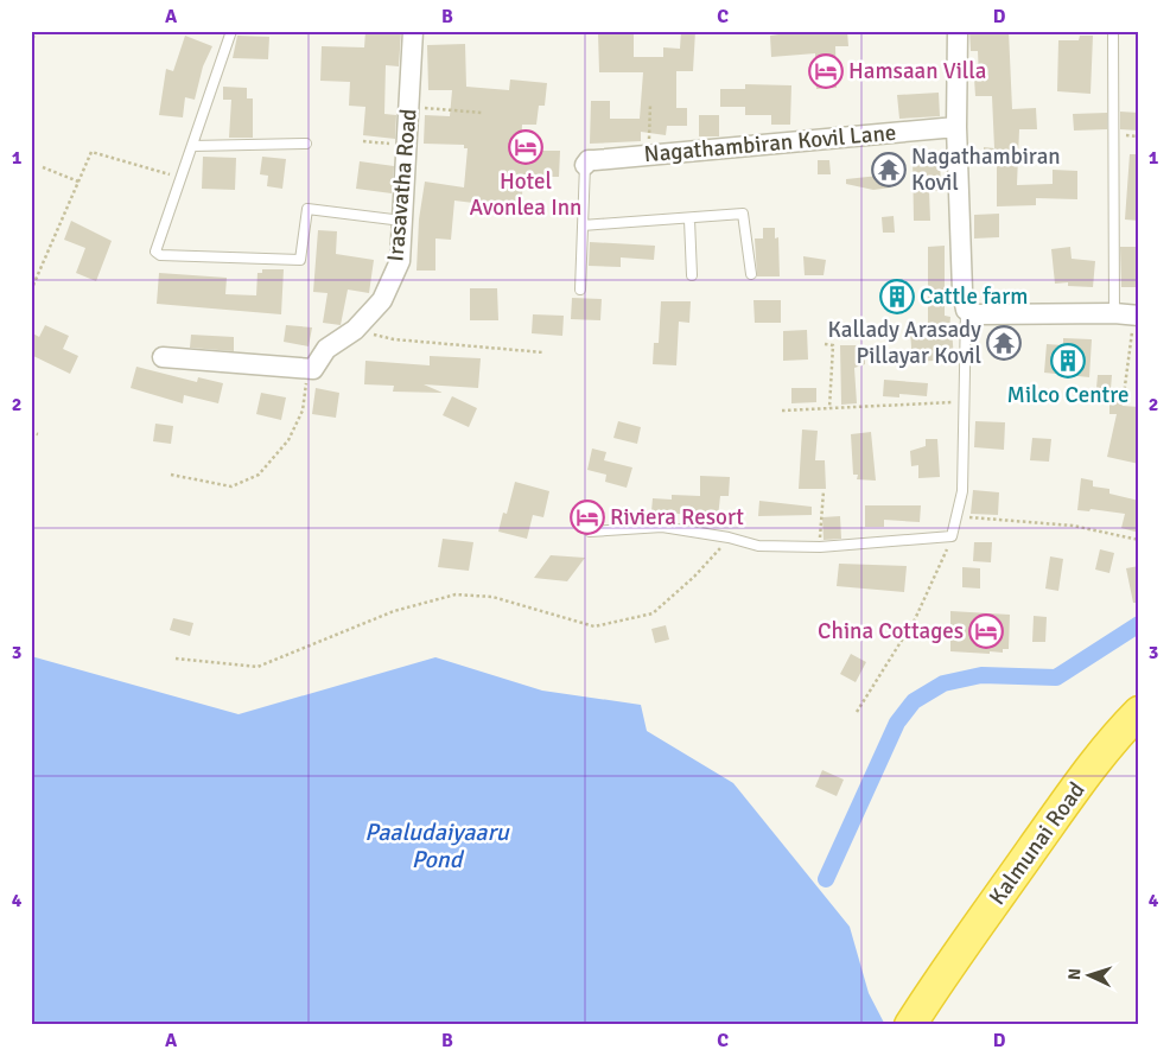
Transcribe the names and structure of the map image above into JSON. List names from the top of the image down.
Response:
{
  "streets": {
    "highway": ["Kalmunai Road"],
    "street": ["Nagathambiran Kovil Lane", "Irasavatha Road"]
  },
  "water": ["Paaludaiyaaru Pond"],
  "places": {
    "hotel": [
      "Hamsaan Villa",
      "Hotel Avonlea Inn",
      "Riviera Resort",
      "China Cottages"
    ],
    "temple": ["Nagathambiran Kovil", "Kallady Arasady Pillayar Kovil"],
    "building": ["Cattle farm", "Milco Centre"]
  },
  "north": "left",
  "grid": {
    "columns": [
      "A",
      "B",
      "C",
      "D"
    ],
    "rows": [
      "1",
      "2",
      "3",
      "4"
    ]
  }
}
